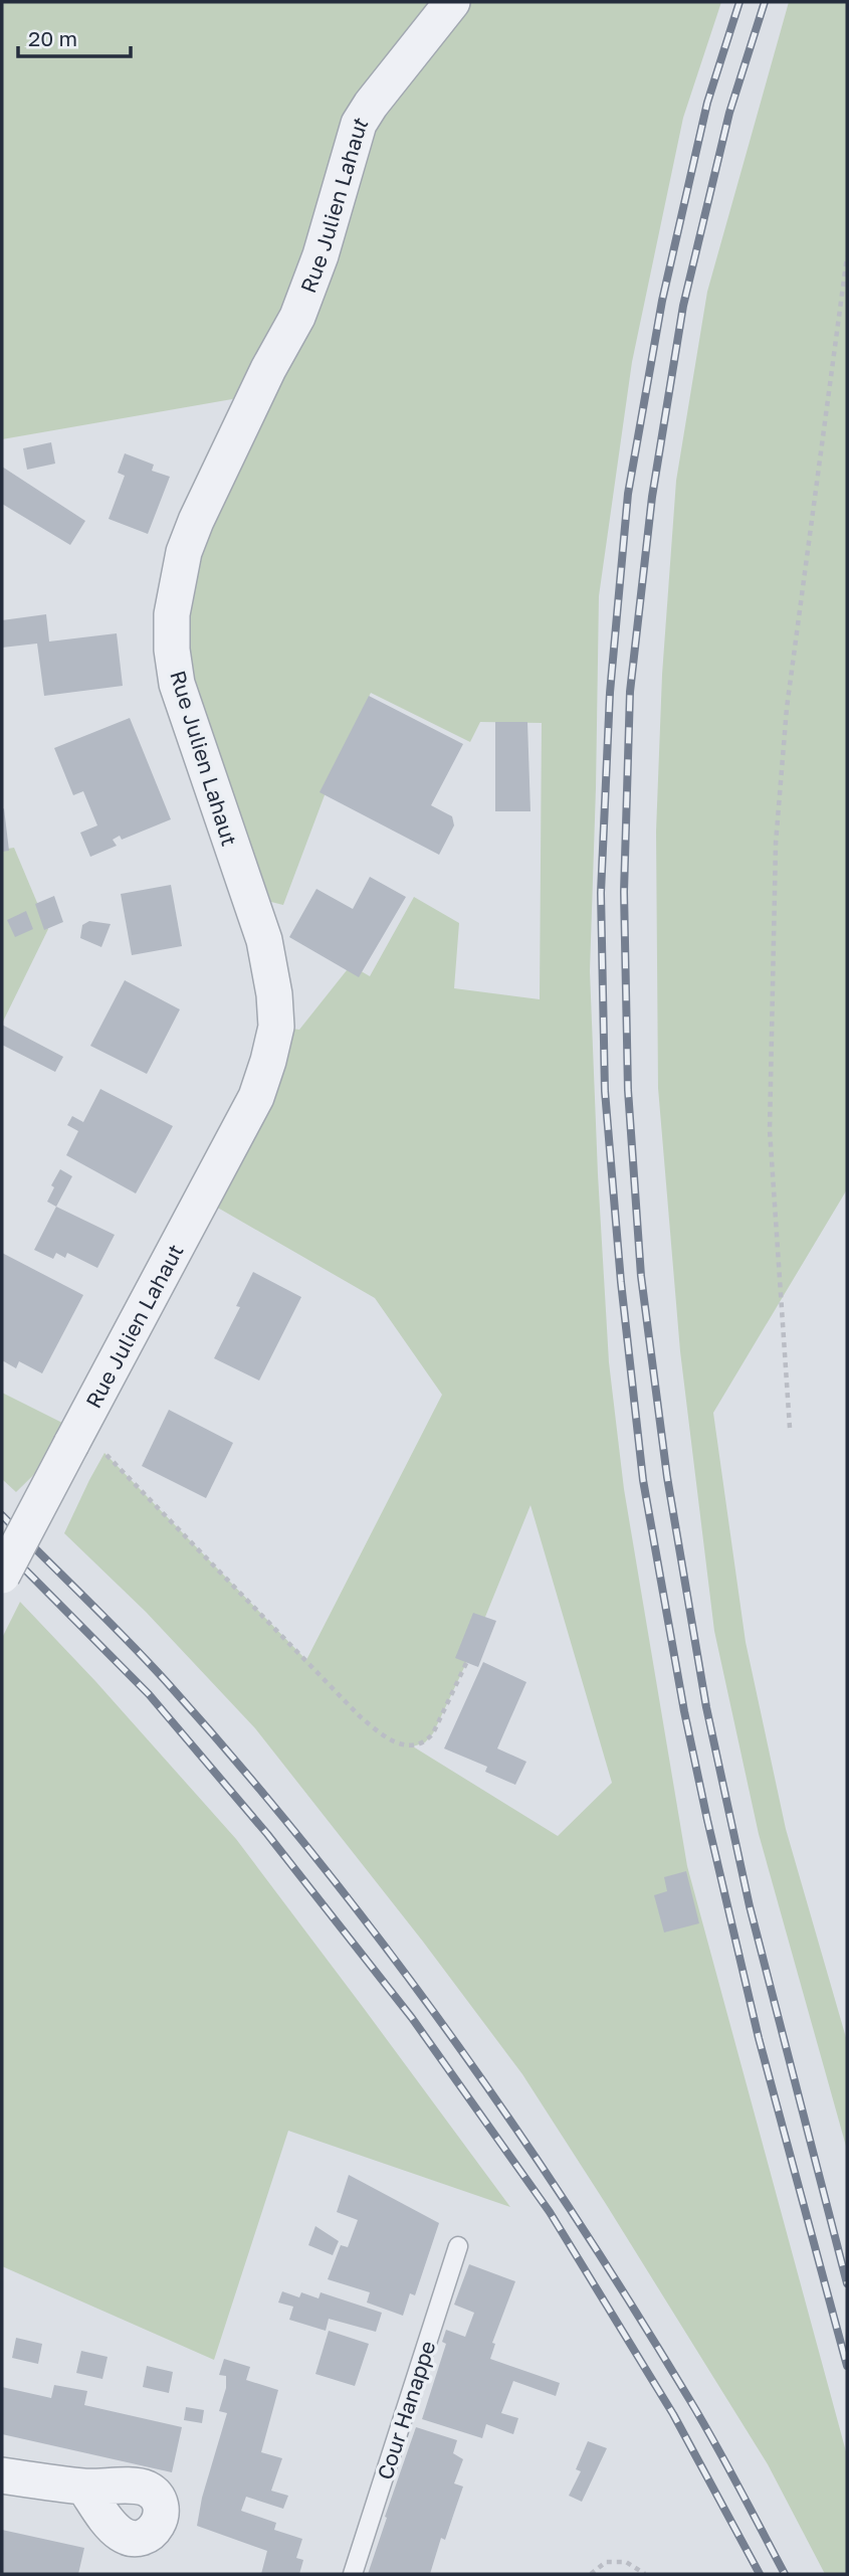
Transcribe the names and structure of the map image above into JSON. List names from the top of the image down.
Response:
{
  "streets": {
    "street": ["Rue Julien Lahaut"],
    "lane": ["Cour Hanappe"]
  },
  "scale_bar": "20 m"
}
